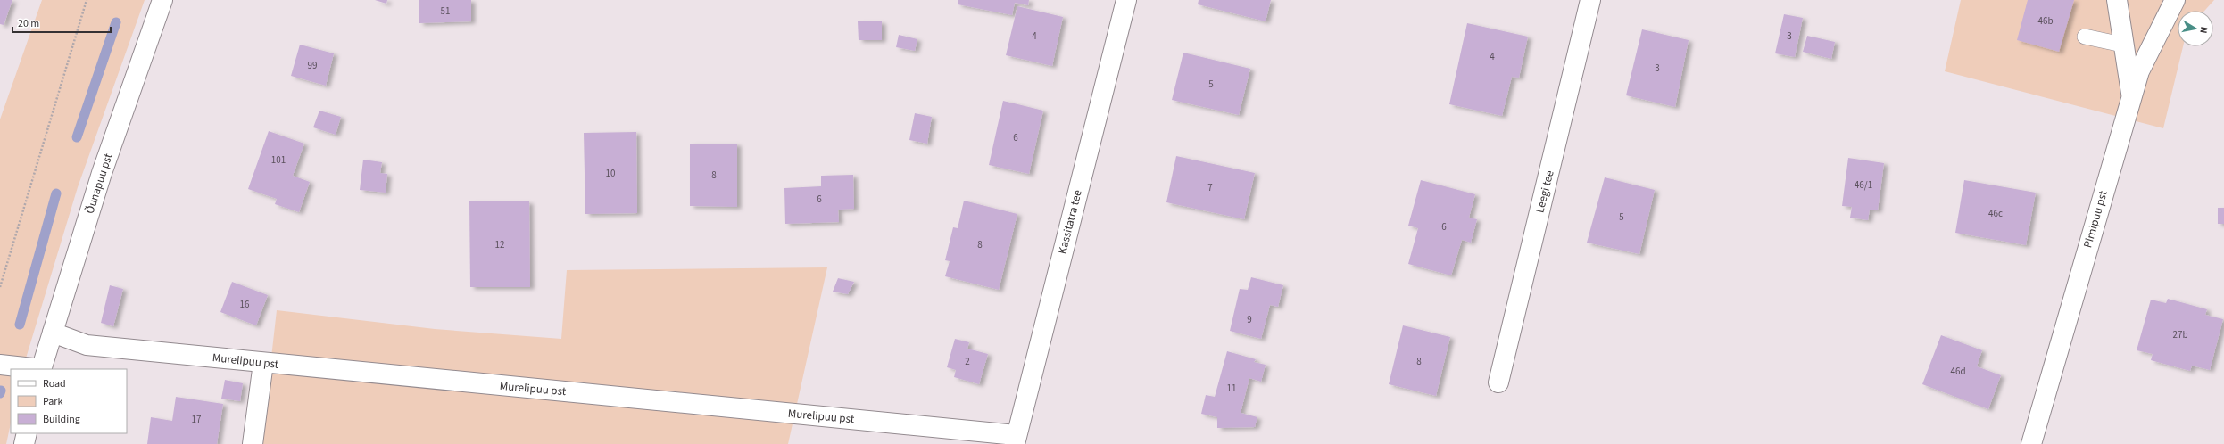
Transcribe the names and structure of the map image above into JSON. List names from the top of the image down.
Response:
{
  "streets": {
    "street": [
      "Õunapuu pst",
      "Leegi tee",
      "Pirnipuu pst",
      "Kassitatra tee",
      "Murelipuu pst"
    ]
  },
  "crossings": [
    ["Õunapuu pst", "Murelipuu pst"],
    ["Kassitatra tee", "Murelipuu pst"]
  ],
  "house_numbers": [
    "51",
    "46b",
    "4",
    "3",
    "4",
    "99",
    "3",
    "5",
    "6",
    "101",
    "10",
    "8",
    "46/1",
    "7",
    "6",
    "46c",
    "5",
    "6",
    "12",
    "8",
    "16",
    "9",
    "27b",
    "2",
    "8",
    "46d",
    "11",
    "17"
  ],
  "legend": ["Road", "Park", "Building"],
  "scale_bar": "20 m",
  "north": "right"
}
